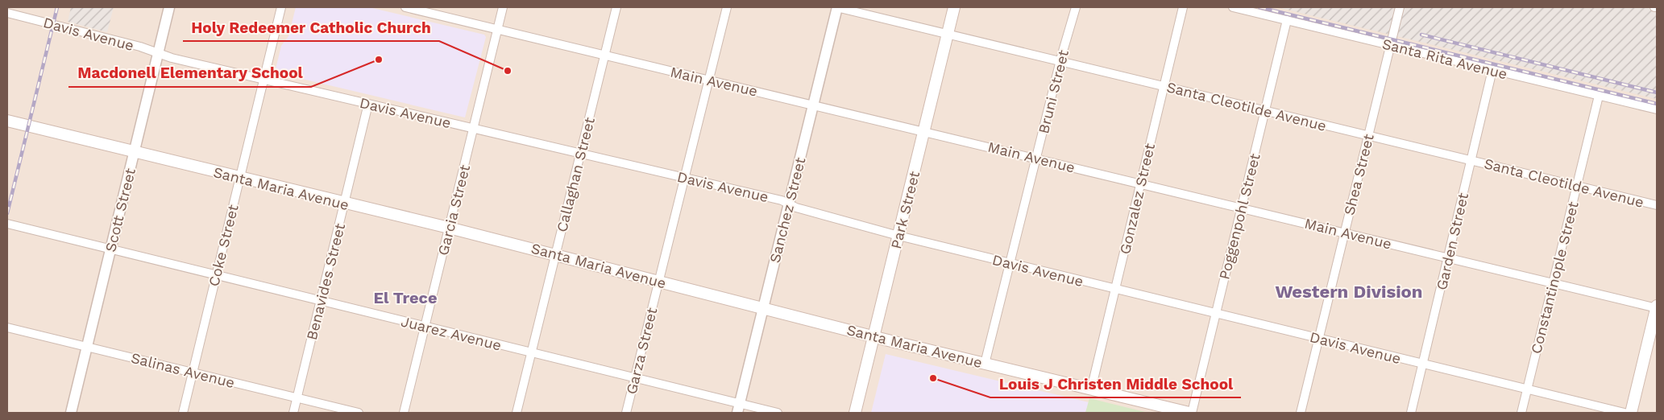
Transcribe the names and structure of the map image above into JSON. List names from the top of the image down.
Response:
{
  "streets": {
    "main road": ["Santa Maria Avenue", "Park Street"],
    "street": [
      "Davis Avenue",
      "Santa Rita Avenue",
      "Main Avenue",
      "Bruni Street",
      "Santa Cleotilde Avenue",
      "Callaghan Street",
      "Shea Street",
      "Gonzalez Street",
      "Scott Street",
      "Garcia Street",
      "Sanchez Street",
      "Poggenpohl Street",
      "Garden Street",
      "Coke Street",
      "Constantinople Street",
      "Benavides Street",
      "Juarez Avenue",
      "Garza Street",
      "Salinas Avenue"
    ]
  },
  "crossings": [
    ["Davis Avenue", "Bruni Street"],
    ["Davis Avenue", "Callaghan Street"],
    ["Davis Avenue", "Shea Street"],
    ["Davis Avenue", "Gonzalez Street"],
    ["Davis Avenue", "Scott Street"],
    ["Davis Avenue", "Garcia Street"],
    ["Davis Avenue", "Sanchez Street"],
    ["Davis Avenue", "Park Street"],
    ["Davis Avenue", "Poggenpohl Street"],
    ["Davis Avenue", "Garden Street"],
    ["Davis Avenue", "Coke Street"],
    ["Davis Avenue", "Constantinople Street"],
    ["Davis Avenue", "Benavides Street"],
    ["Davis Avenue", "Garza Street"],
    ["Santa Rita Avenue", "Shea Street"],
    ["Santa Rita Avenue", "Poggenpohl Street"],
    ["Santa Rita Avenue", "Garden Street"],
    ["Santa Rita Avenue", "Constantinople Street"],
    ["Main Avenue", "Bruni Street"],
    ["Main Avenue", "Callaghan Street"],
    ["Main Avenue", "Shea Street"],
    ["Main Avenue", "Gonzalez Street"],
    ["Main Avenue", "Garcia Street"],
    ["Main Avenue", "Sanchez Street"],
    ["Main Avenue", "Park Street"],
    ["Main Avenue", "Poggenpohl Street"],
    ["Main Avenue", "Garden Street"],
    ["Main Avenue", "Constantinople Street"],
    ["Main Avenue", "Garza Street"],
    ["Bruni Street", "Santa Cleotilde Avenue"],
    ["Bruni Street", "Santa Maria Avenue"],
    ["Santa Cleotilde Avenue", "Shea Street"],
    ["Santa Cleotilde Avenue", "Gonzalez Street"],
    ["Santa Cleotilde Avenue", "Sanchez Street"],
    ["Santa Cleotilde Avenue", "Park Street"],
    ["Santa Cleotilde Avenue", "Poggenpohl Street"],
    ["Santa Cleotilde Avenue", "Garden Street"],
    ["Santa Cleotilde Avenue", "Constantinople Street"],
    ["Callaghan Street", "Santa Maria Avenue"],
    ["Callaghan Street", "Juarez Avenue"],
    ["Santa Maria Avenue", "Gonzalez Street"],
    ["Santa Maria Avenue", "Scott Street"],
    ["Santa Maria Avenue", "Garcia Street"],
    ["Santa Maria Avenue", "Sanchez Street"],
    ["Santa Maria Avenue", "Park Street"],
    ["Santa Maria Avenue", "Poggenpohl Street"],
    ["Santa Maria Avenue", "Coke Street"],
    ["Santa Maria Avenue", "Benavides Street"],
    ["Santa Maria Avenue", "Garza Street"],
    ["Scott Street", "Juarez Avenue"],
    ["Scott Street", "Salinas Avenue"],
    ["Garcia Street", "Juarez Avenue"],
    ["Sanchez Street", "Juarez Avenue"],
    ["Coke Street", "Juarez Avenue"],
    ["Coke Street", "Salinas Avenue"],
    ["Benavides Street", "Juarez Avenue"],
    ["Benavides Street", "Salinas Avenue"],
    ["Juarez Avenue", "Garza Street"]
  ],
  "districts": ["Western Division", "El Trece"],
  "places": ["Macdonell Elementary School", "Holy Redeemer Catholic Church", "Louis J Christen Middle School"]
}
